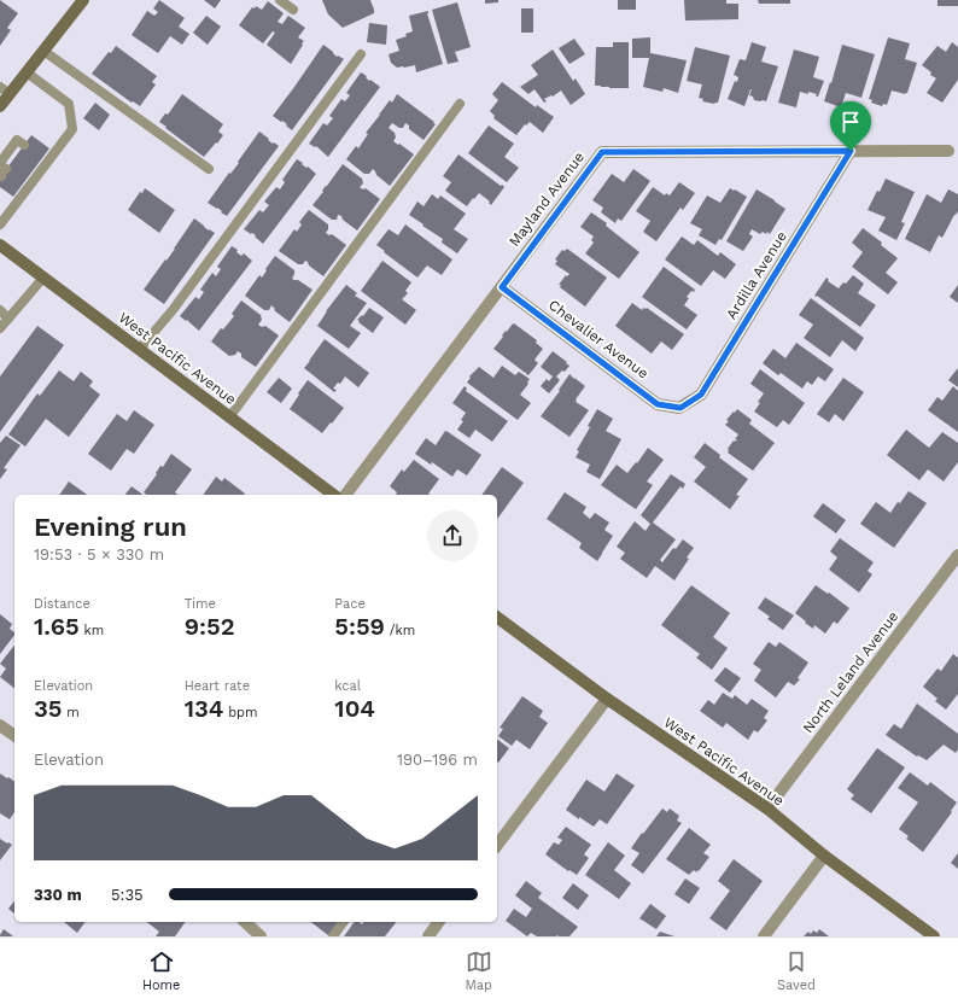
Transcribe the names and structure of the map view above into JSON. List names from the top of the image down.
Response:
{
  "streets": {
    "street": [
      "Mayland Avenue",
      "Ardilla Avenue",
      "Chevalier Avenue",
      "West Pacific Avenue",
      "North Leland Avenue"
    ]
  },
  "crossings": [
    ["Mayland Avenue", "Ardilla Avenue"],
    ["Mayland Avenue", "Chevalier Avenue"],
    ["Ardilla Avenue", "Chevalier Avenue"],
    ["West Pacific Avenue", "North Leland Avenue"]
  ],
  "page": {
    "heading": ["Evening run", "19:53 · 5 × 330 m"],
    "stats": [
      ["Distance", "1.65 km"],
      ["Time", "9:52"],
      ["Pace", "5:59 /km"],
      ["Elevation", "35 m"],
      ["Heart rate", "134 bpm"],
      ["kcal", "104"]
    ],
    "chart": ["Elevation", "190–196 m"],
    "list": [
      {
        "name": "330 m",
        "note": "5:35"
      }
    ],
    "tabs": ["Home", "Map", "Saved"]
  }
}
